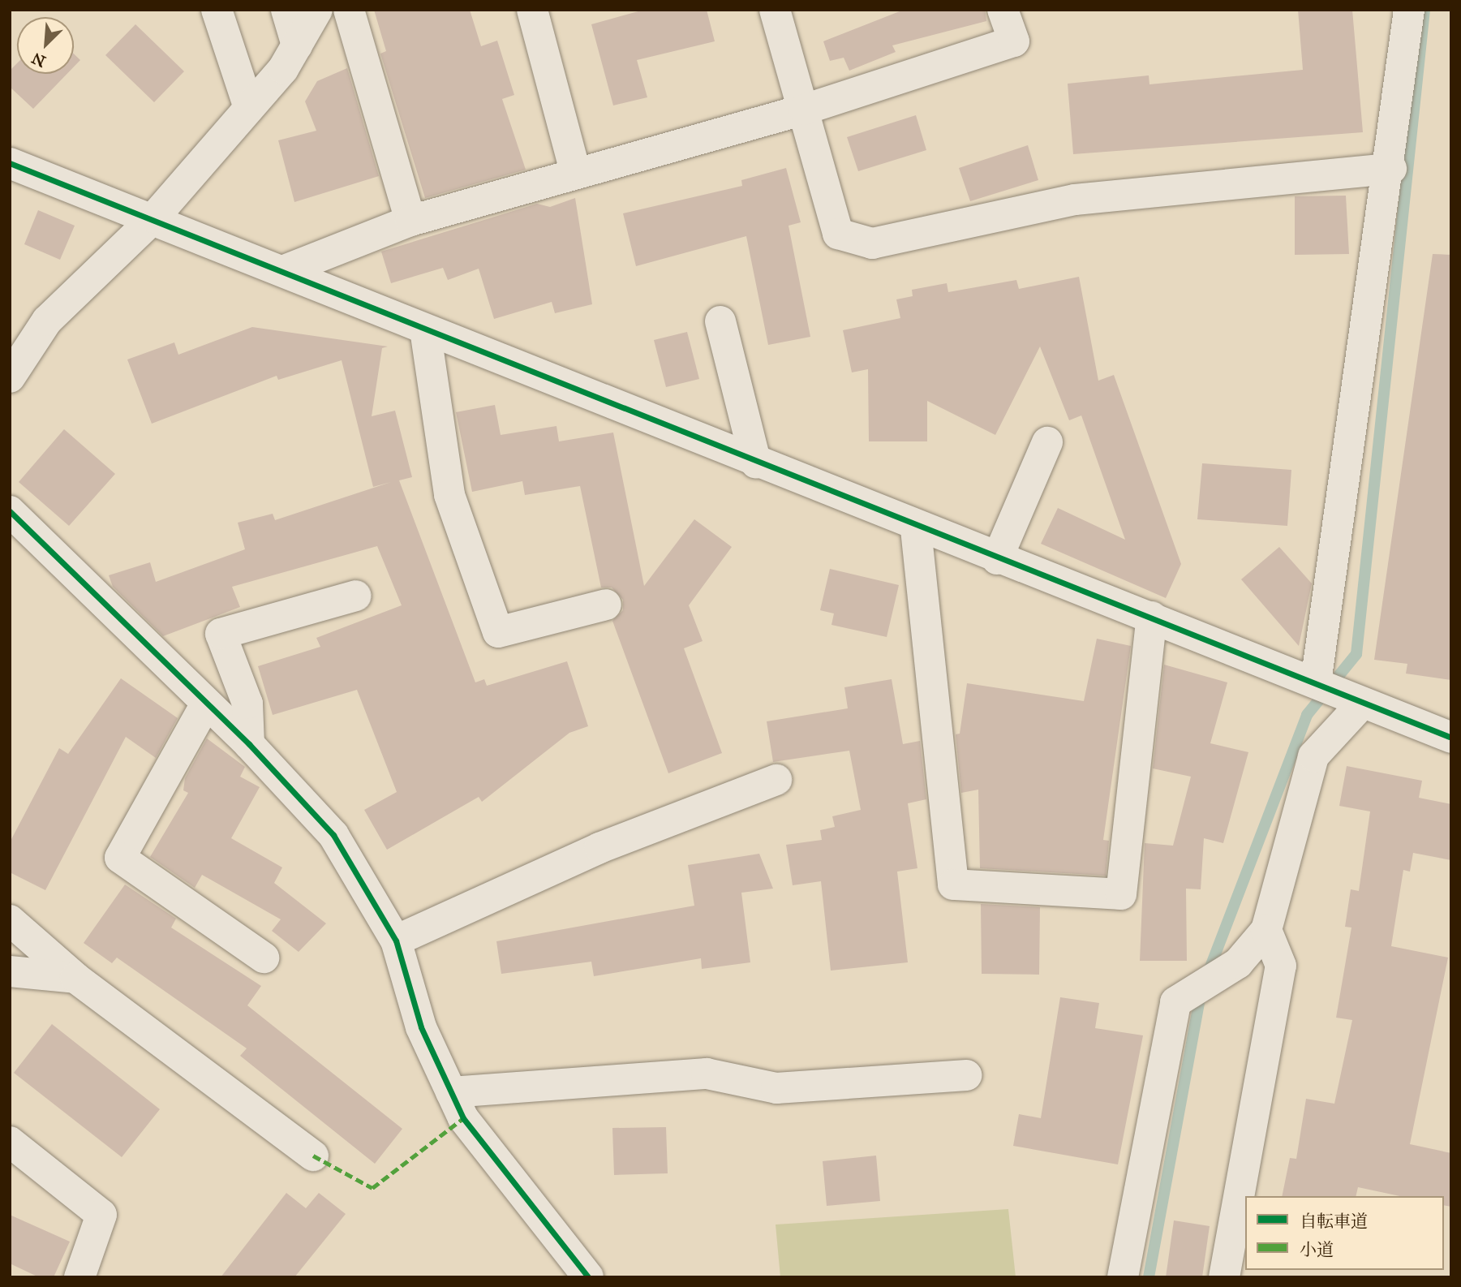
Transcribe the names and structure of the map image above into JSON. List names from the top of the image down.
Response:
{
  "legend": ["自転車道", "小道"],
  "north": "bottom left"
}
